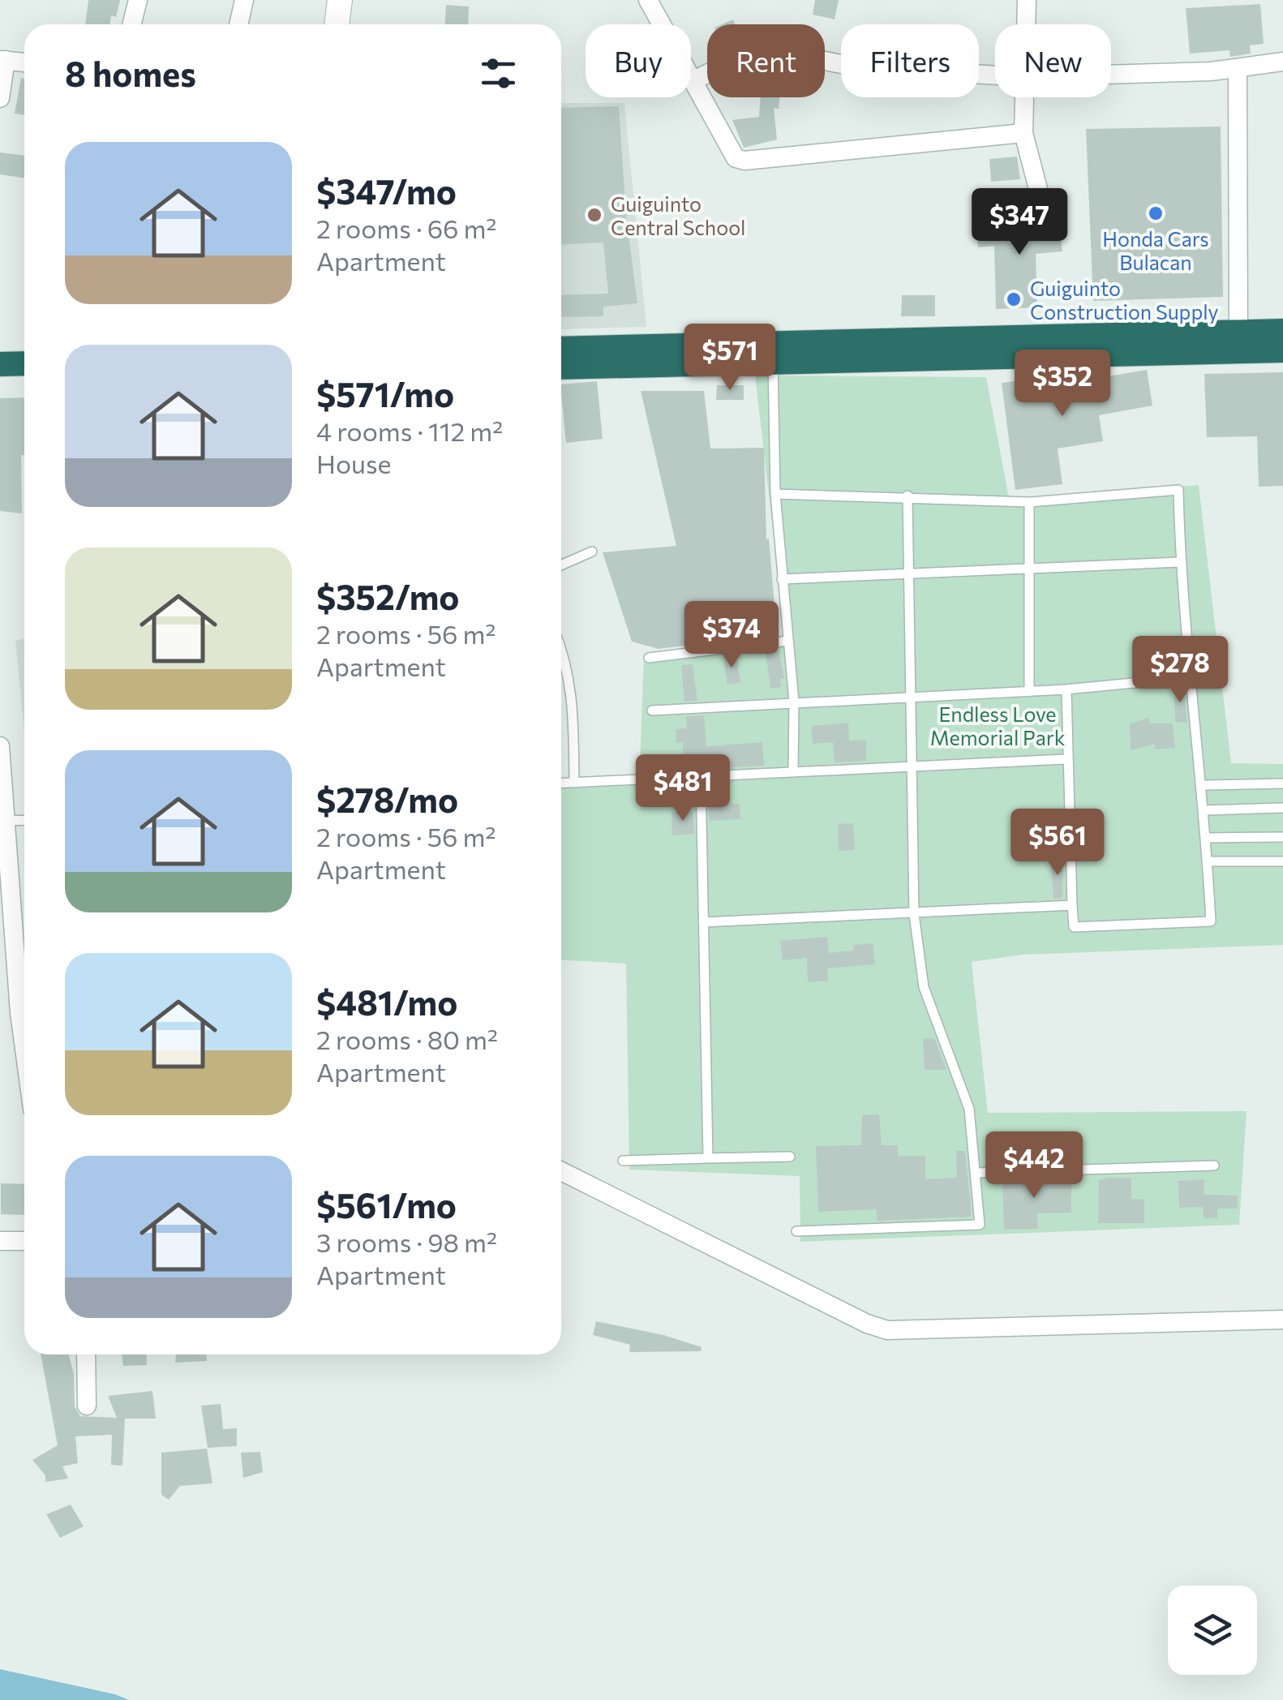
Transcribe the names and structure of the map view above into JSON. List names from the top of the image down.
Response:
{
  "parks": ["Endless Love Memorial Park"],
  "places": ["Honda Cars Bulacan", "Guiguinto Central School", "Guiguinto Construction Supply"],
  "page": {
    "chip": [
      "Buy",
      "Rent",
      "Filters",
      "New"
    ],
    "heading": "8 homes",
    "list": [
      {
        "name": "$347/mo",
        "note": "2 rooms · 66 m² · Apartment"
      },
      {
        "name": "$571/mo",
        "note": "4 rooms · 112 m² · House"
      },
      {
        "name": "$352/mo",
        "note": "2 rooms · 56 m² · Apartment"
      },
      {
        "name": "$278/mo",
        "note": "2 rooms · 56 m² · Apartment"
      },
      {
        "name": "$481/mo",
        "note": "2 rooms · 80 m² · Apartment"
      },
      {
        "name": "$561/mo",
        "note": "3 rooms · 98 m² · Apartment"
      }
    ],
    "price": [
      "$347",
      "$571",
      "$352",
      "$374",
      "$278",
      "$481",
      "$561",
      "$442"
    ]
  }
}
